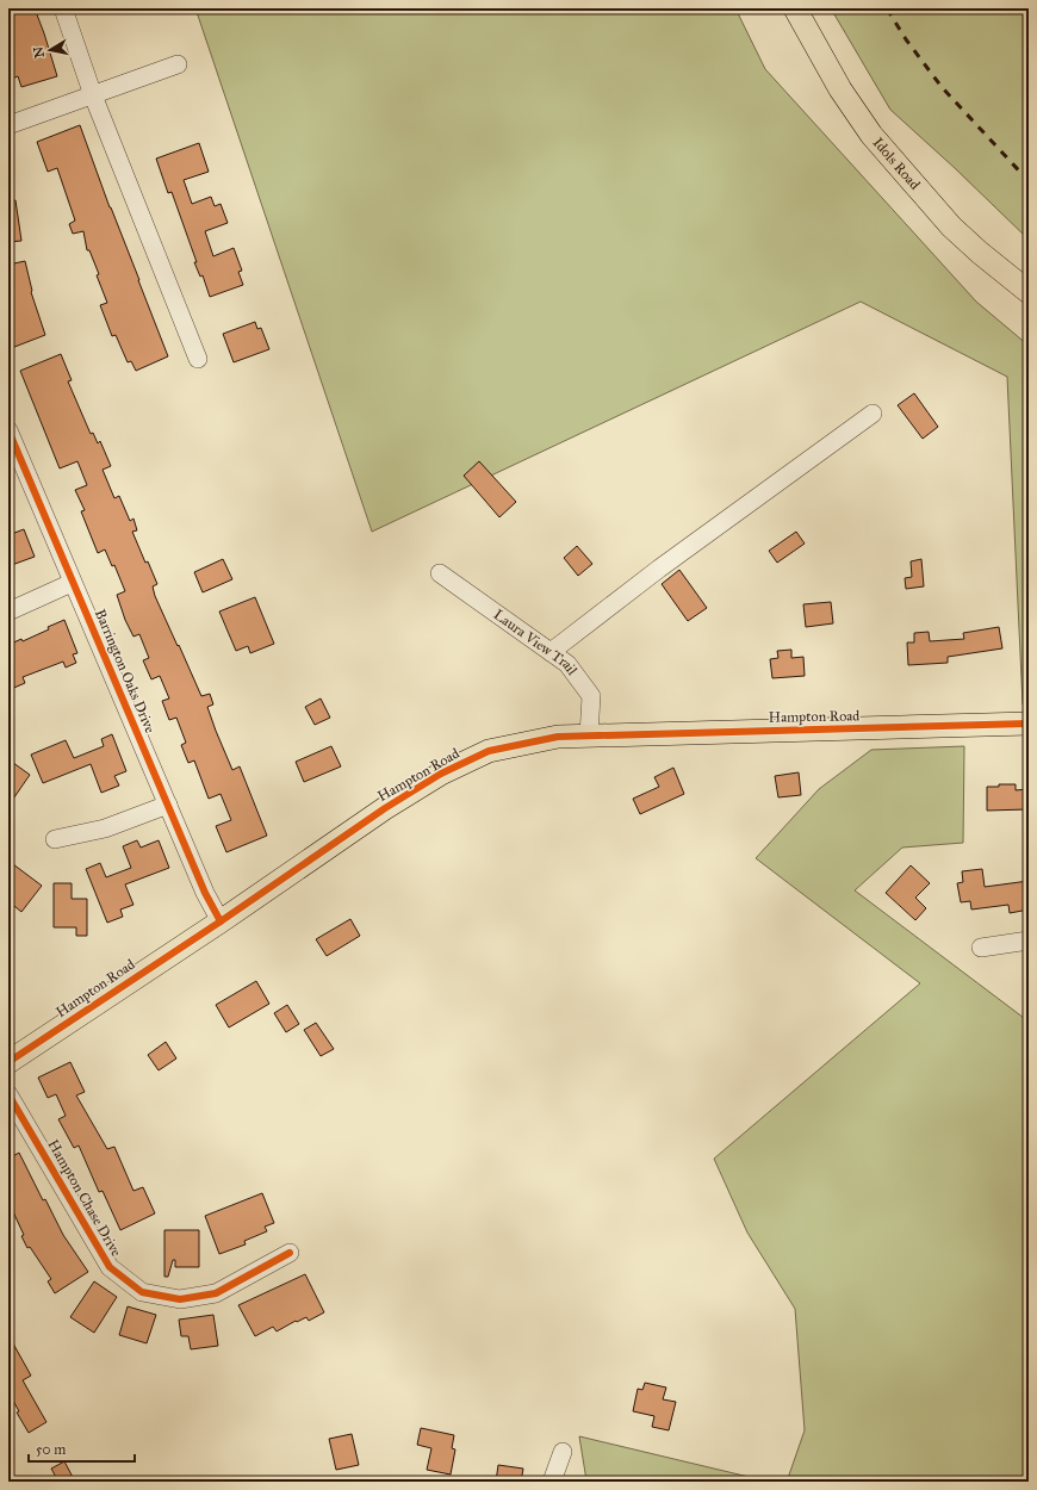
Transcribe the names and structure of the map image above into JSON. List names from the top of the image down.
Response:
{
  "streets": {
    "main road": ["Idols Road", "Hampton Road"],
    "street": ["Laura View Trail", "Barrington Oaks Drive", "Hampton Chase Drive"]
  },
  "crossings": [
    ["Laura View Trail", "Hampton Road"],
    ["Barrington Oaks Drive", "Hampton Road"]
  ],
  "scale_bar": "50 m",
  "north": "left"
}
